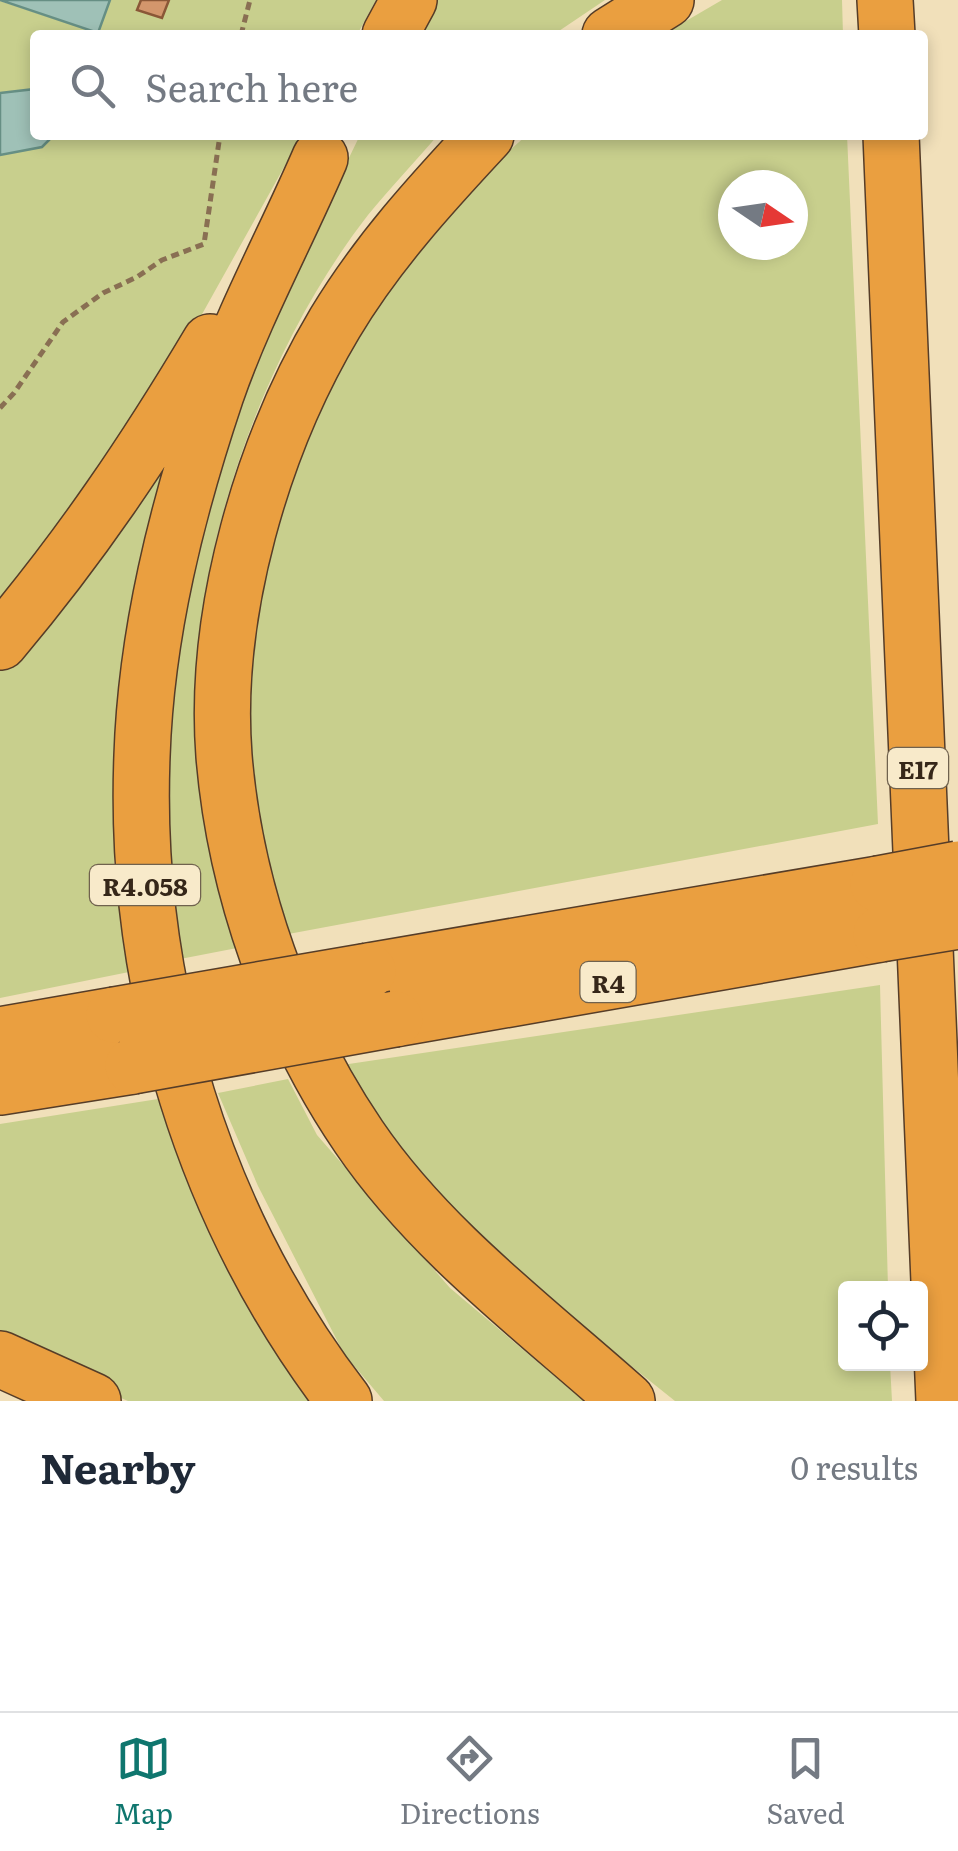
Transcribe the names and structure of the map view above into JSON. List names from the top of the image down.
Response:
{
  "streets": {
    "highway": ["E17", "R4.058", "R4"]
  },
  "north": "right",
  "page": {
    "search": "Search here",
    "heading": ["Nearby", "0 results"],
    "nav": ["Map", "Directions", "Saved"]
  }
}
